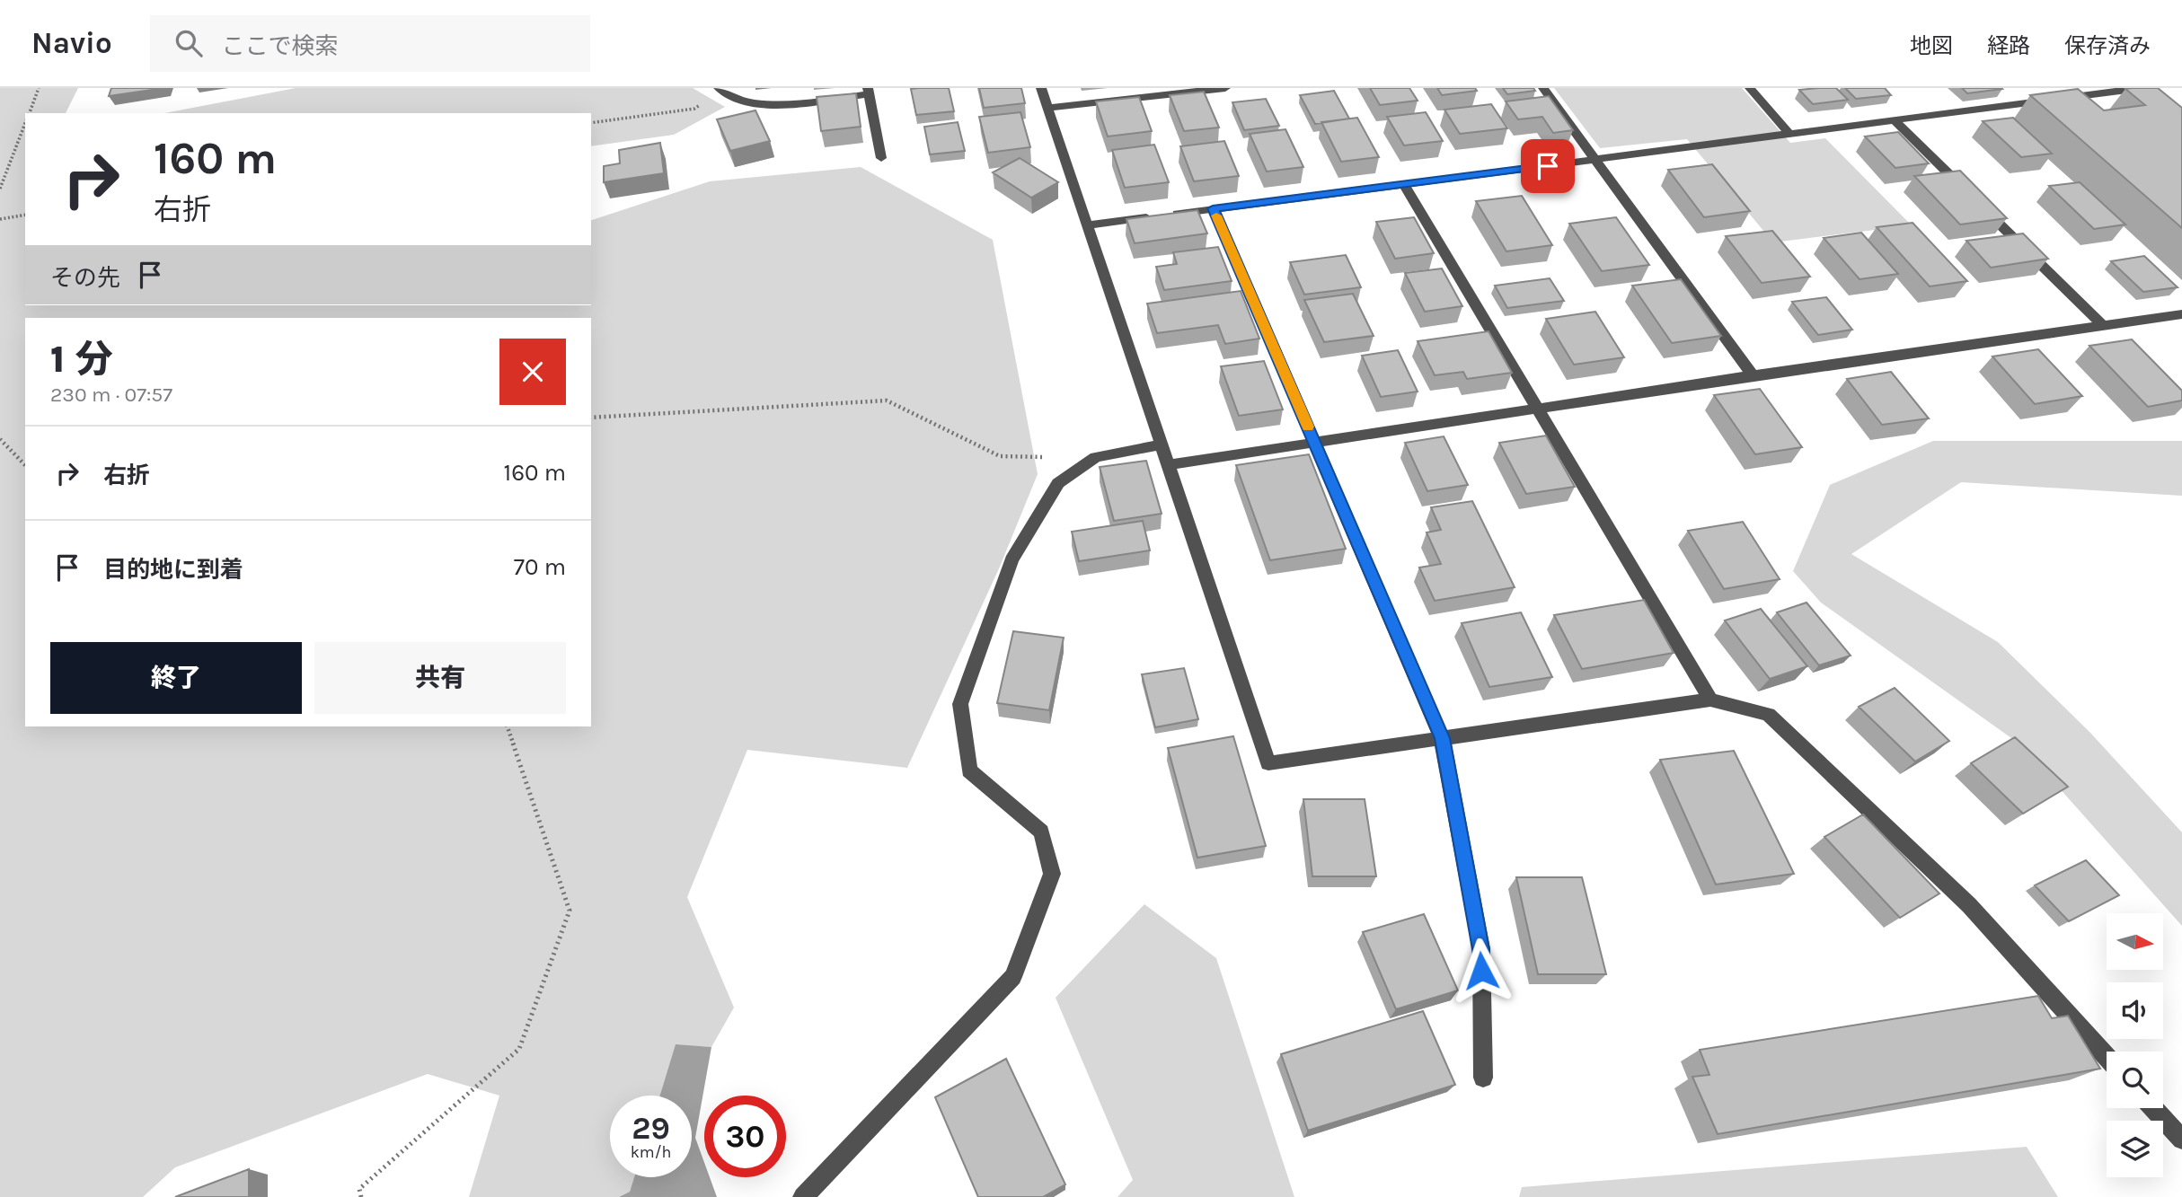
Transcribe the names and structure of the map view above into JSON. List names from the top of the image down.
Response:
{
  "north": "right",
  "page": {
    "header": "Navio",
    "search": "ここで検索",
    "nav": ["地図", "経路", "保存済み"],
    "turn": ["160 m", "右折"],
    "then": "その先",
    "heading": ["1 分", "230 m · 07:57"],
    "list": [
      {
        "name": "右折",
        "value": "160 m"
      },
      {
        "name": "目的地に到着",
        "value": "70 m"
      }
    ],
    "buttons": ["終了", "共有"],
    "speed": "29 km/h",
    "limit": "30"
  }
}
